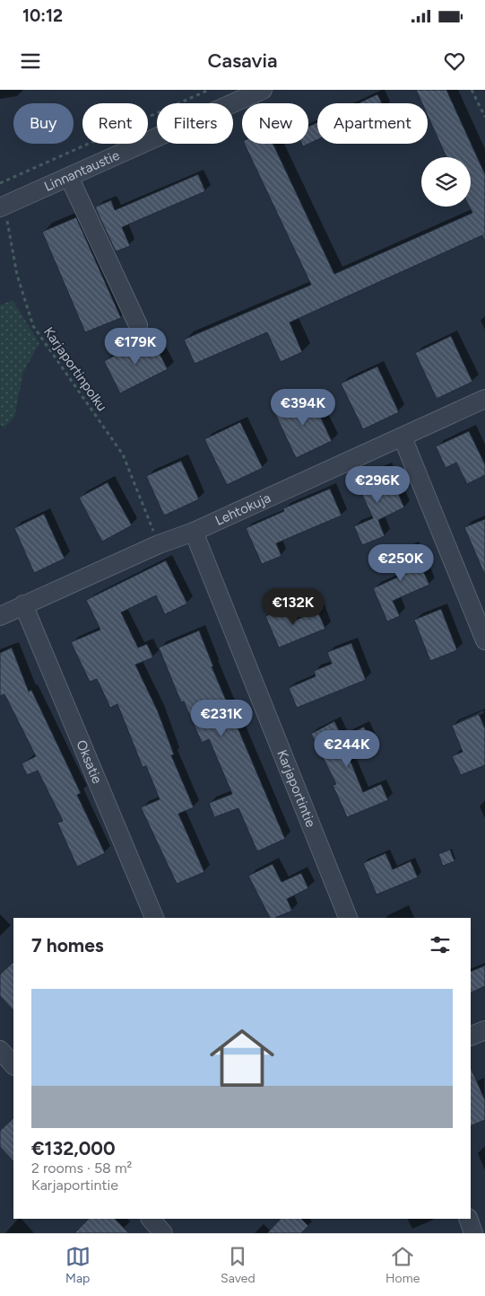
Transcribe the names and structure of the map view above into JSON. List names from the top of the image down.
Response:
{
  "streets": {
    "street": [
      "Linnantaustie",
      "Lehtokuja",
      "Oksatie",
      "Karjaportintie"
    ],
    "path": ["Karjaportinpolku"]
  },
  "crossings": [
    ["Linnantaustie", "Karjaportinpolku"],
    ["Karjaportinpolku", "Lehtokuja"],
    ["Lehtokuja", "Oksatie"],
    ["Lehtokuja", "Karjaportintie"]
  ],
  "page": {
    "status": "10:12",
    "header": "Casavia",
    "chip": [
      "Buy",
      "Rent",
      "Filters",
      "New",
      "Apartment"
    ],
    "price": [
      "€179K",
      "€394K",
      "€296K",
      "€250K",
      "€132K",
      "€231K",
      "€244K"
    ],
    "heading": "7 homes",
    "list": [
      {
        "name": "€132,000",
        "note": "2 rooms · 58 m² · Karjaportintie"
      }
    ],
    "tabs": ["Map", "Saved", "Home"]
  }
}
